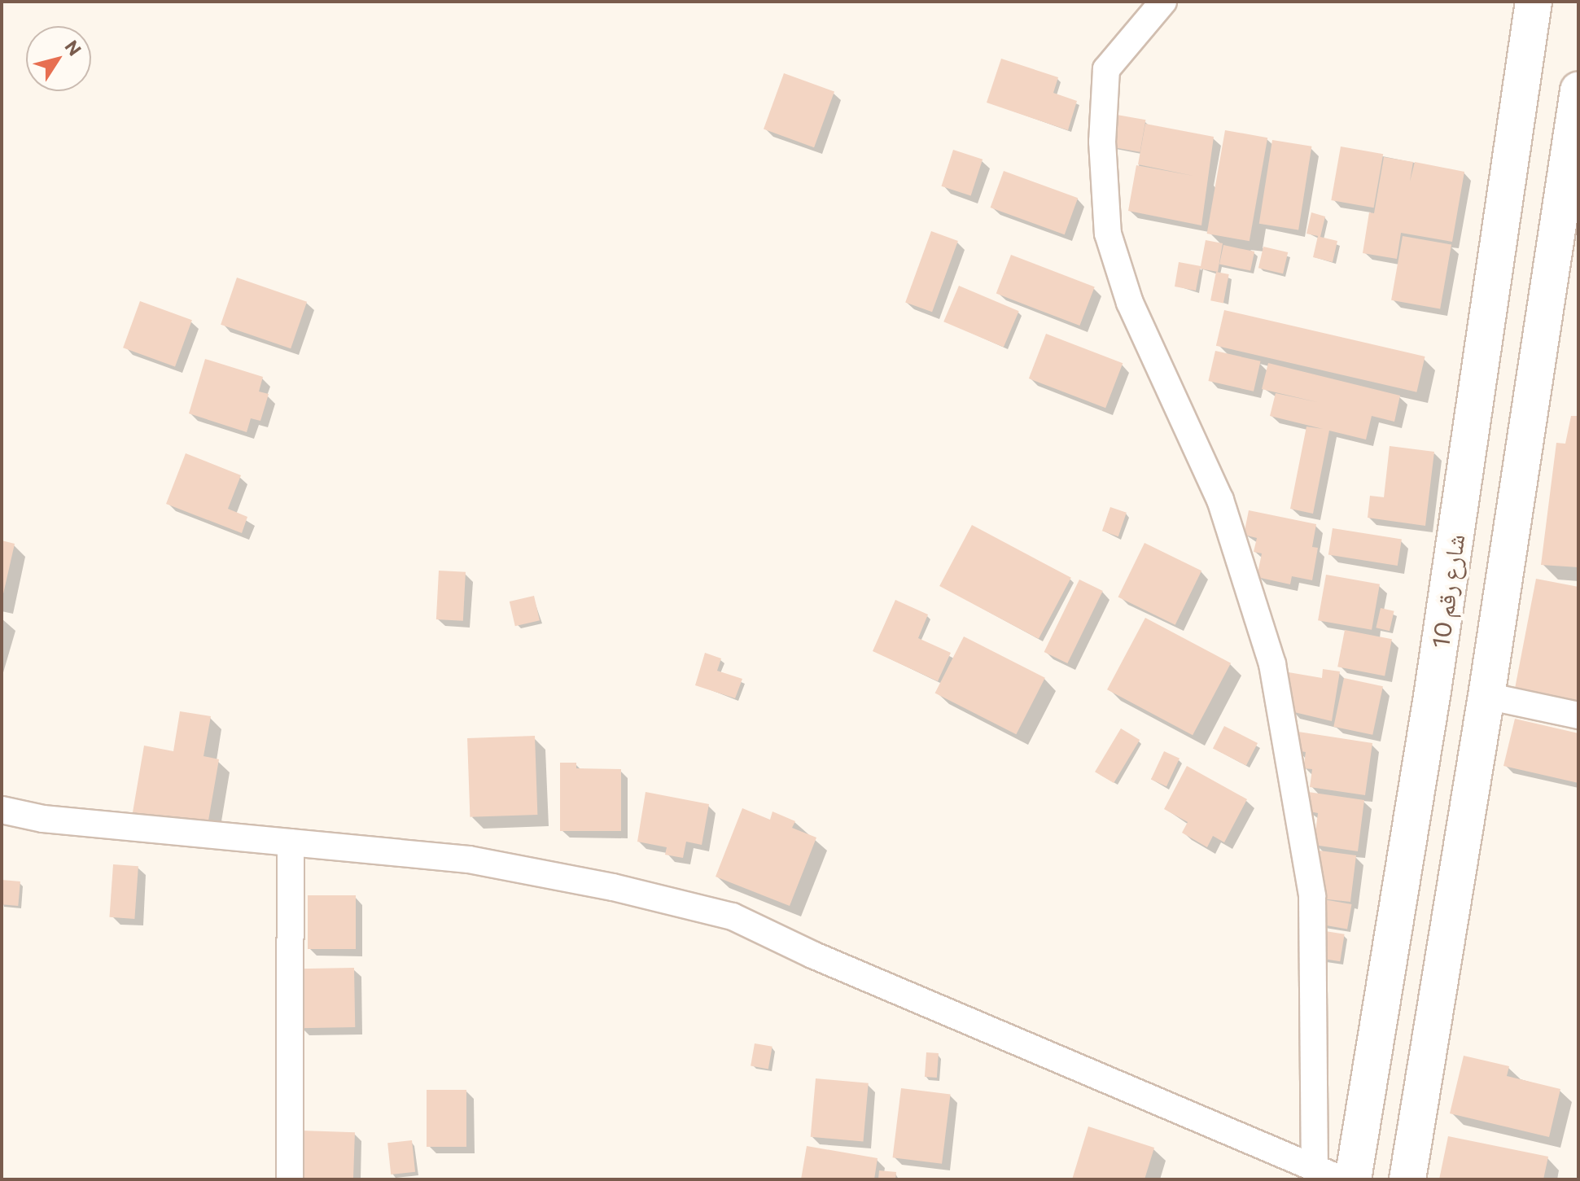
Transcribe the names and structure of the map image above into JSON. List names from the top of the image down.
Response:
{
  "streets": {
    "main road": ["شارع رقم 10"]
  },
  "north": "top right"
}
